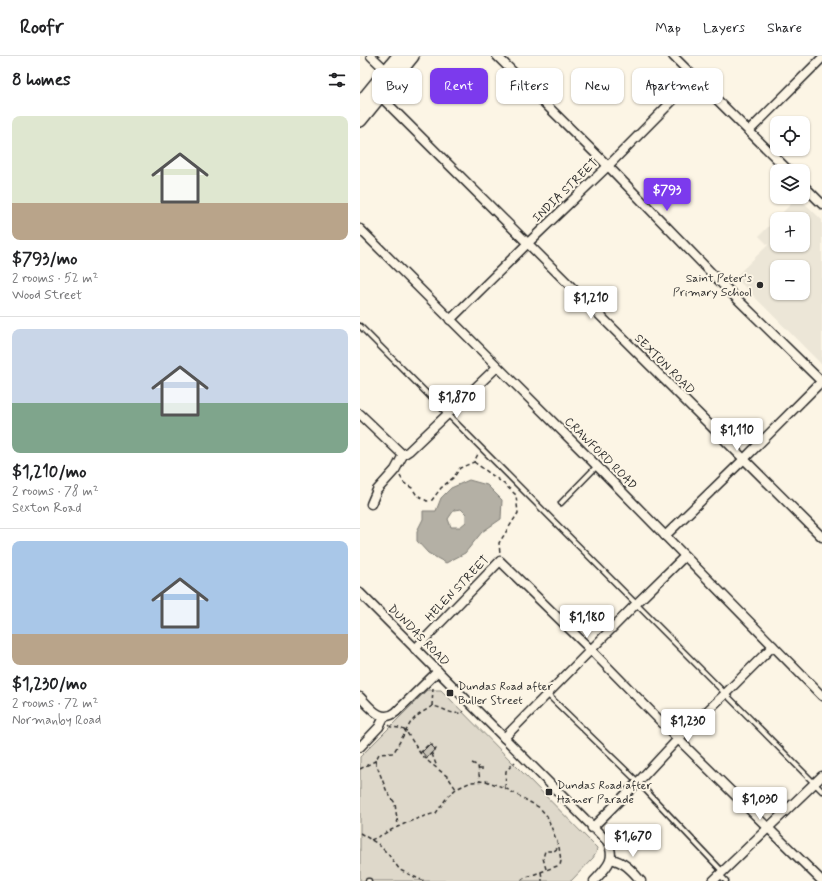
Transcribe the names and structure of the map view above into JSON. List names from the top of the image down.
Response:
{
  "streets": {
    "street": [
      "INDIA STREET",
      "SEXTON ROAD",
      "CRAWFORD ROAD",
      "HELEN STREET",
      "DUNDAS ROAD"
    ]
  },
  "crossings": [
    ["INDIA STREET", "SEXTON ROAD"],
    ["INDIA STREET", "CRAWFORD ROAD"],
    ["HELEN STREET", "DUNDAS ROAD"]
  ],
  "places": {
    "other": ["Saint Peter's Primary School"],
    "transit": ["Dundas Road after Buller Street", "Dundas Road after Hamer Parade"]
  },
  "page": {
    "header": "Roofr",
    "nav": ["Map", "Layers", "Share"],
    "heading": "8 homes",
    "chip": [
      "Buy",
      "Rent",
      "Filters",
      "New",
      "Apartment"
    ],
    "list": [
      {
        "name": "$793/mo",
        "note": "2 rooms · 52 m² · Wood Street"
      },
      {
        "name": "$1,210/mo",
        "note": "2 rooms · 78 m² · Sexton Road"
      },
      {
        "name": "$1,230/mo",
        "note": "2 rooms · 72 m² · Normanby Road"
      }
    ],
    "map_buttons": ["+", "−"],
    "price": [
      "$793",
      "$1,210",
      "$1,870",
      "$1,110",
      "$1,180",
      "$1,230",
      "$1,030",
      "$1,670"
    ]
  }
}
